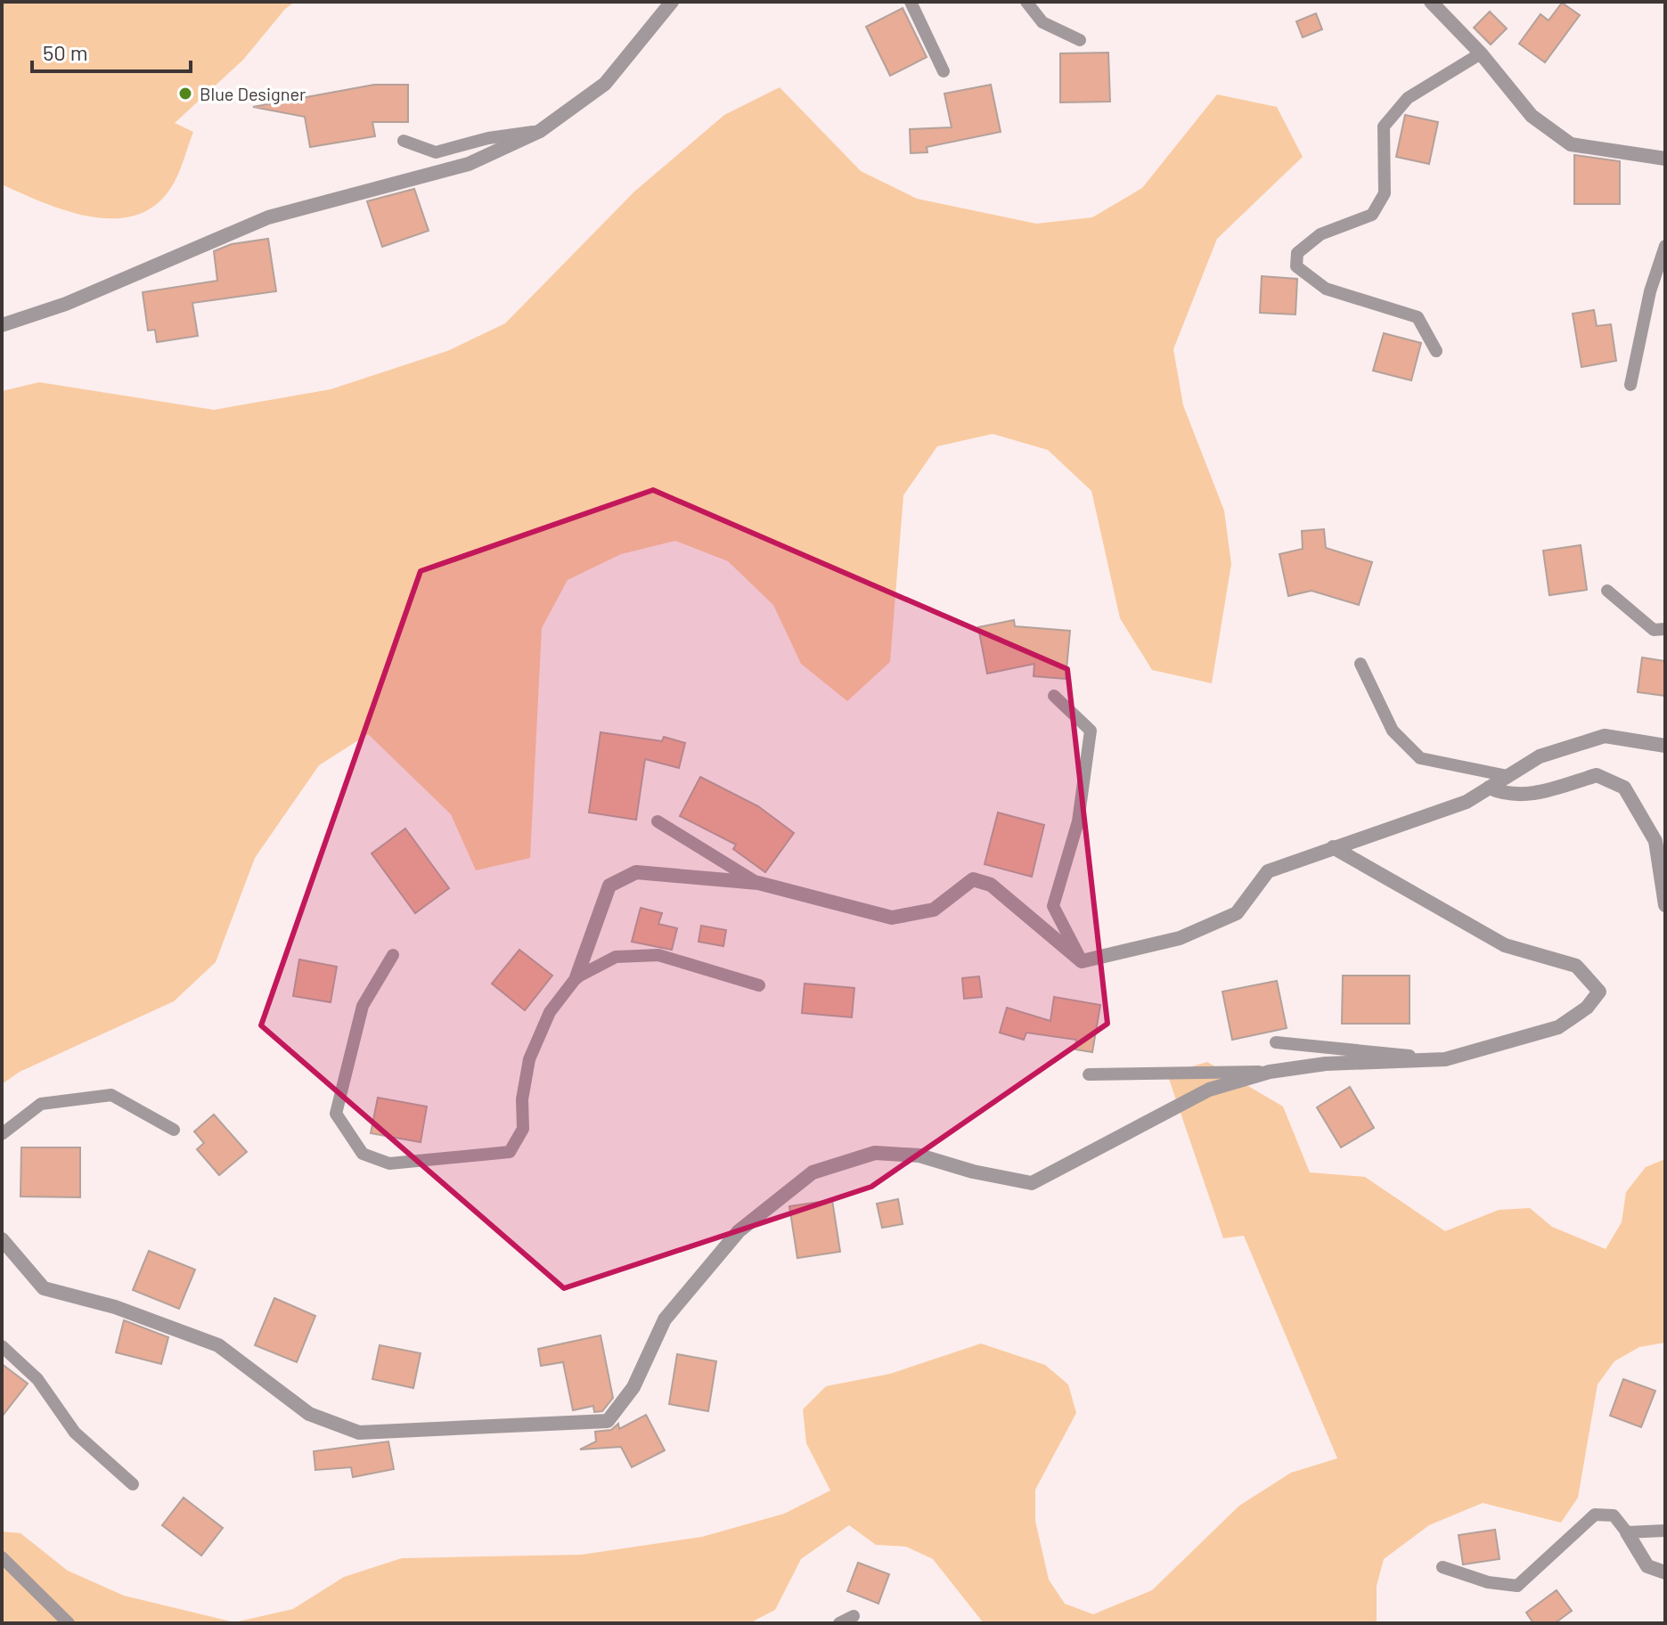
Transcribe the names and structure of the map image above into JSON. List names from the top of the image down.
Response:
{
  "places": ["Blue Designer"],
  "scale_bar": "50 m"
}
